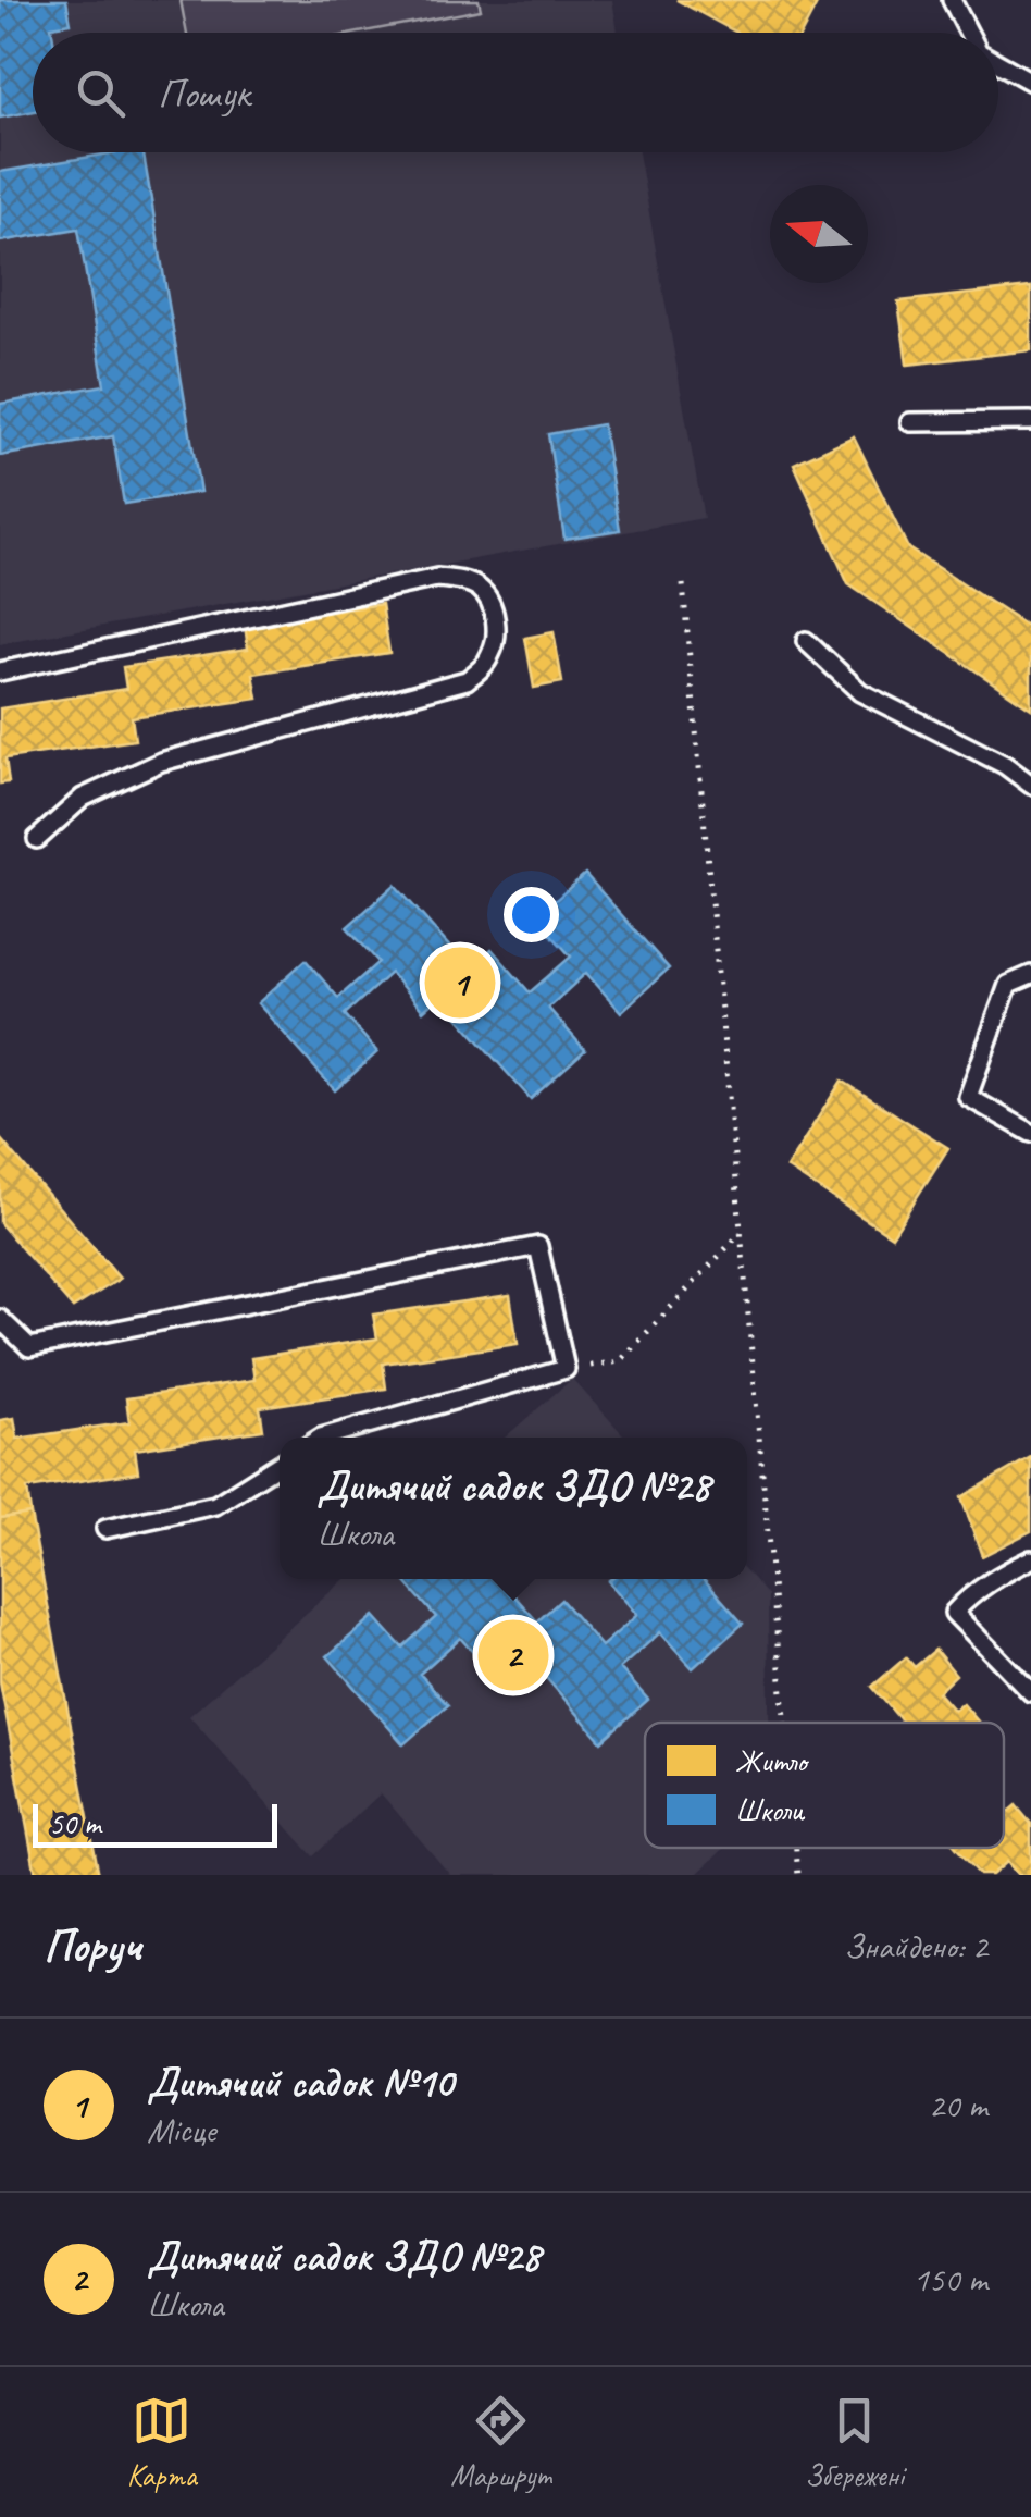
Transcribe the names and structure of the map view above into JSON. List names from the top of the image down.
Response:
{
  "legend": ["Житло", "Школи"],
  "scale_bar": "50 m",
  "north": "left",
  "page": {
    "search": "Пошук",
    "pins": ["1", "2"],
    "popup": ["Дитячий садок ЗДО №28", "Школа"],
    "scale": "50 m",
    "heading": ["Поруч", "Знайдено: 2"],
    "list": [
      {
        "mark": "1",
        "name": "Дитячий садок №10",
        "note": "Місце",
        "value": "20 m"
      },
      {
        "mark": "2",
        "name": "Дитячий садок ЗДО №28",
        "note": "Школа",
        "value": "150 m"
      }
    ],
    "nav": ["Карта", "Маршрут", "Збережені"]
  }
}
